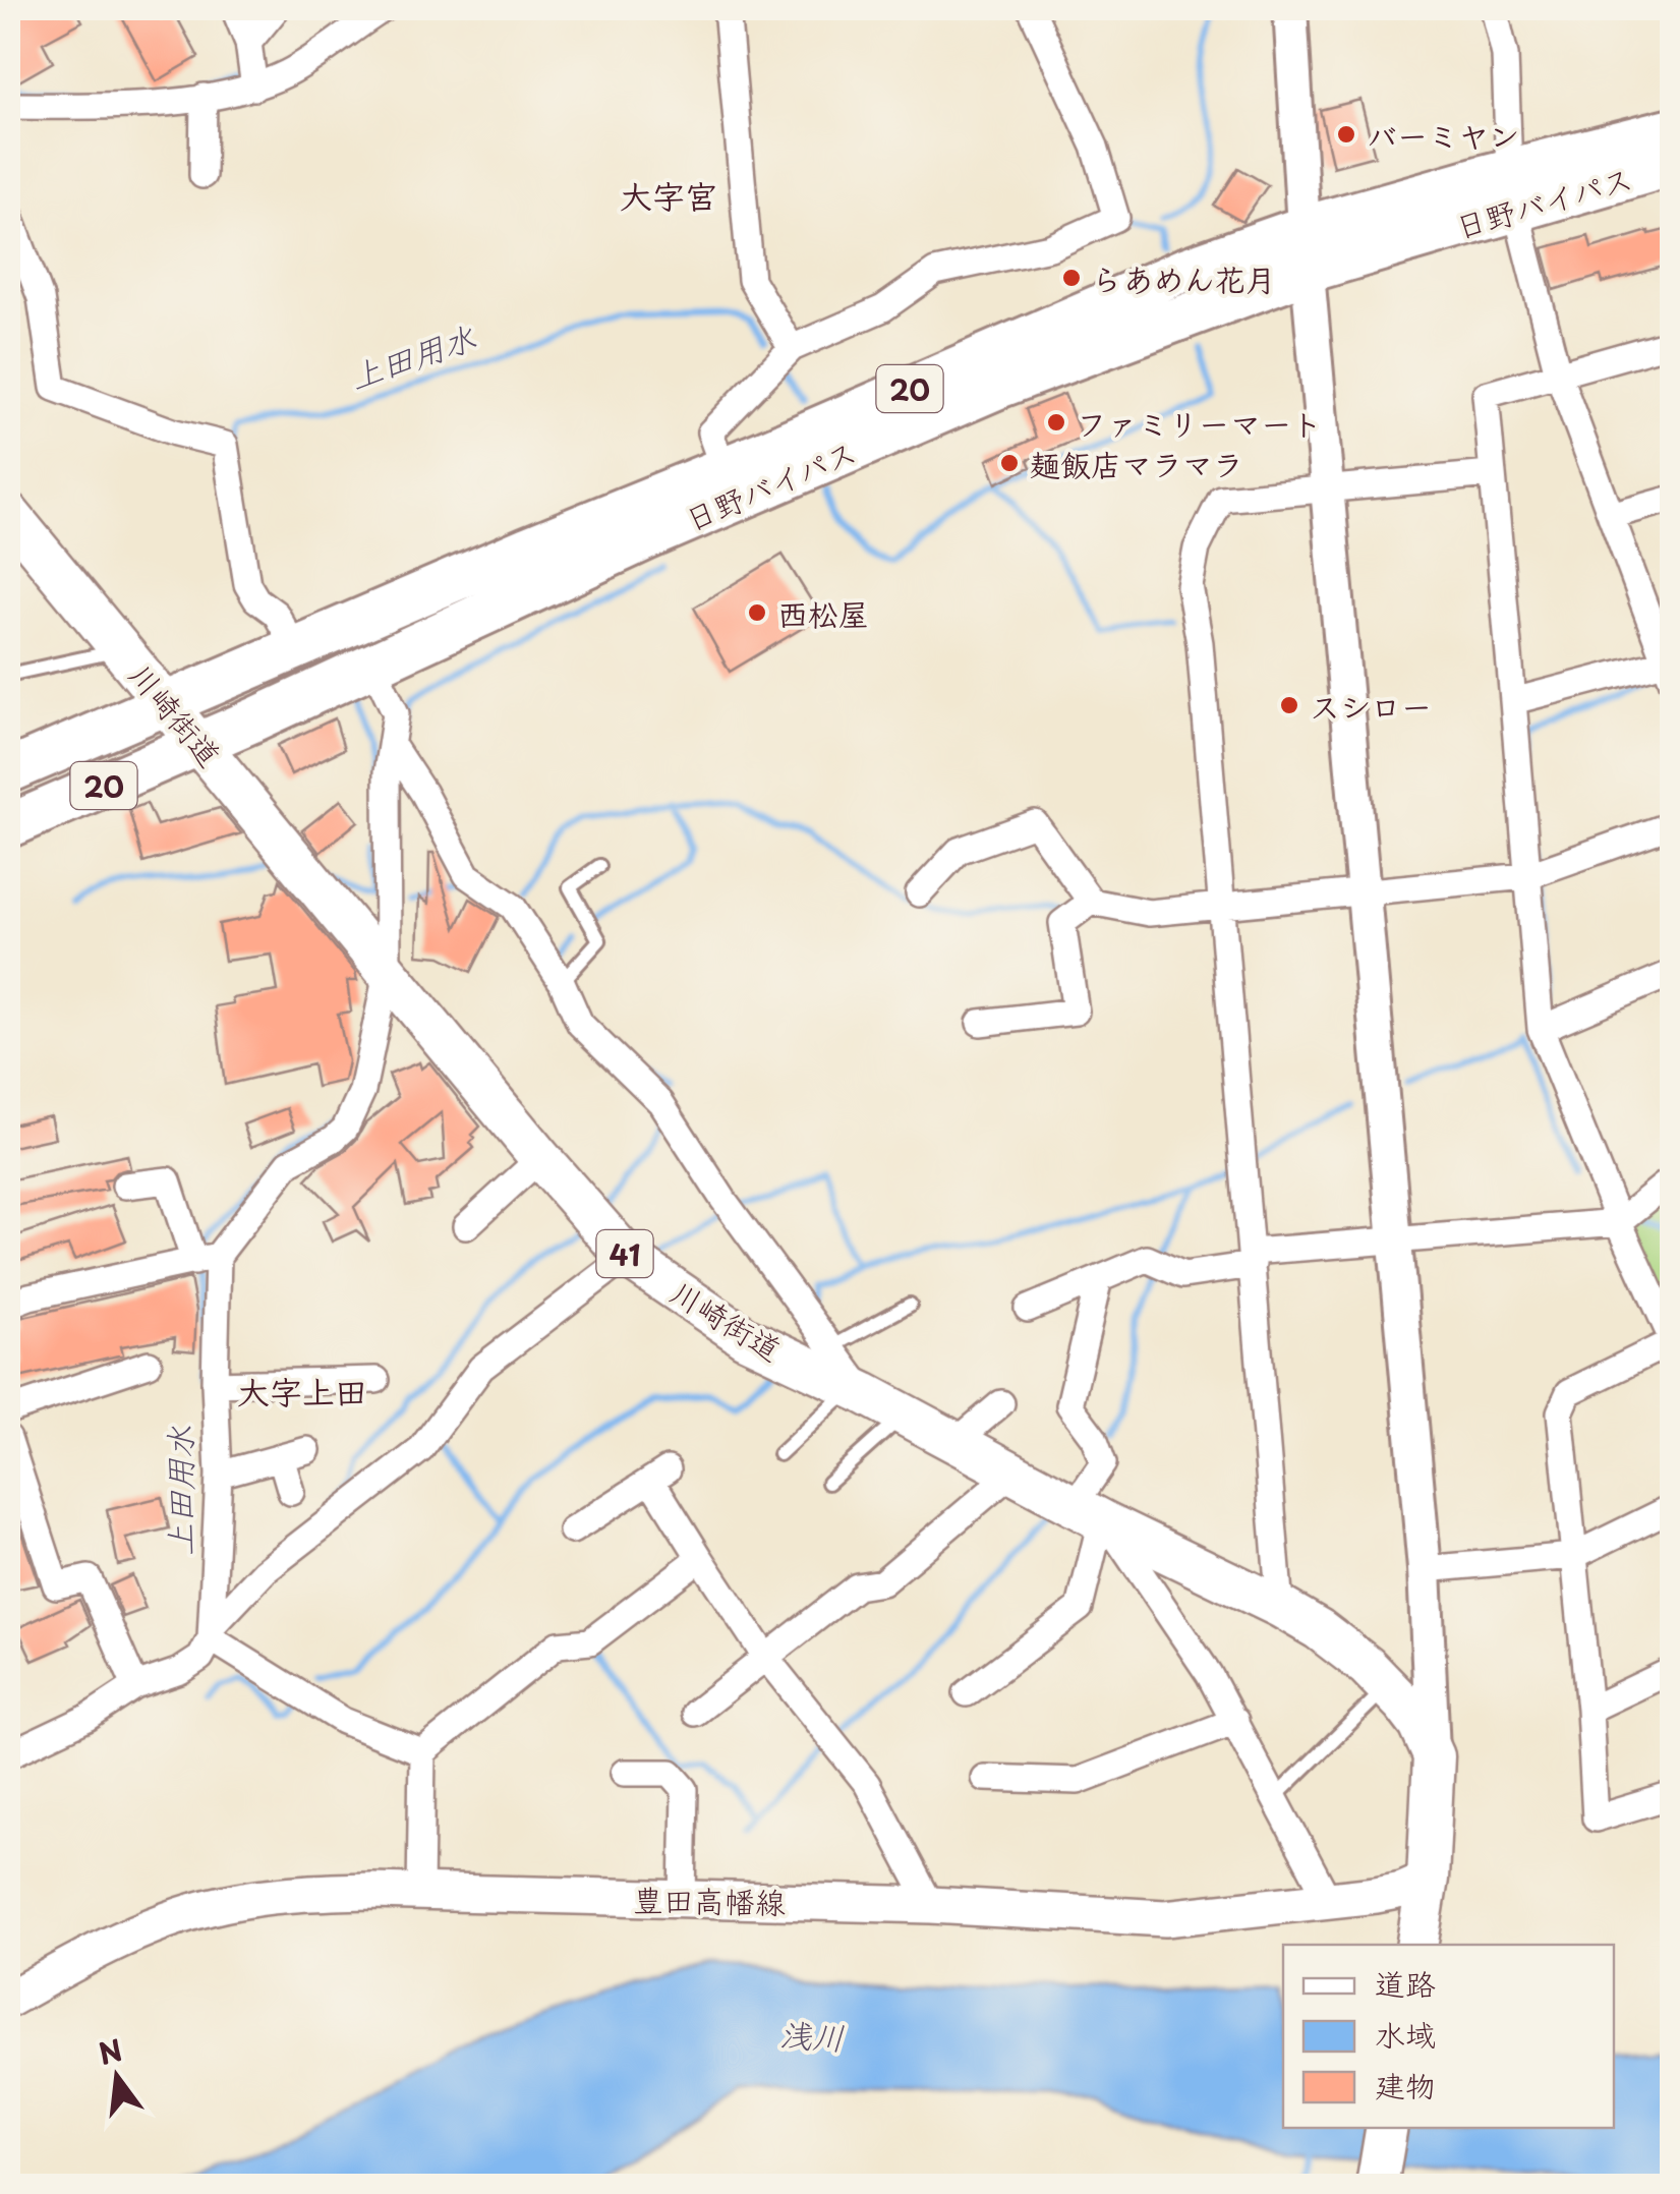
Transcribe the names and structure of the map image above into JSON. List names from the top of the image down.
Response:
{
  "streets": {
    "highway": ["日野バイパス", "20"],
    "main road": ["川崎街道", "41", "豊田高幡線"]
  },
  "crossings": [
    ["日野バイパス", "川崎街道"]
  ],
  "districts": ["大字宮", "大字上田"],
  "water": ["上田用水", "浅川"],
  "places": [
    "バーミヤン",
    "らあめん花月",
    "ファミリーマート",
    "麺飯店マラマラ",
    "西松屋",
    "スシロー"
  ],
  "legend": ["道路", "水域", "建物"],
  "north": "top"
}
